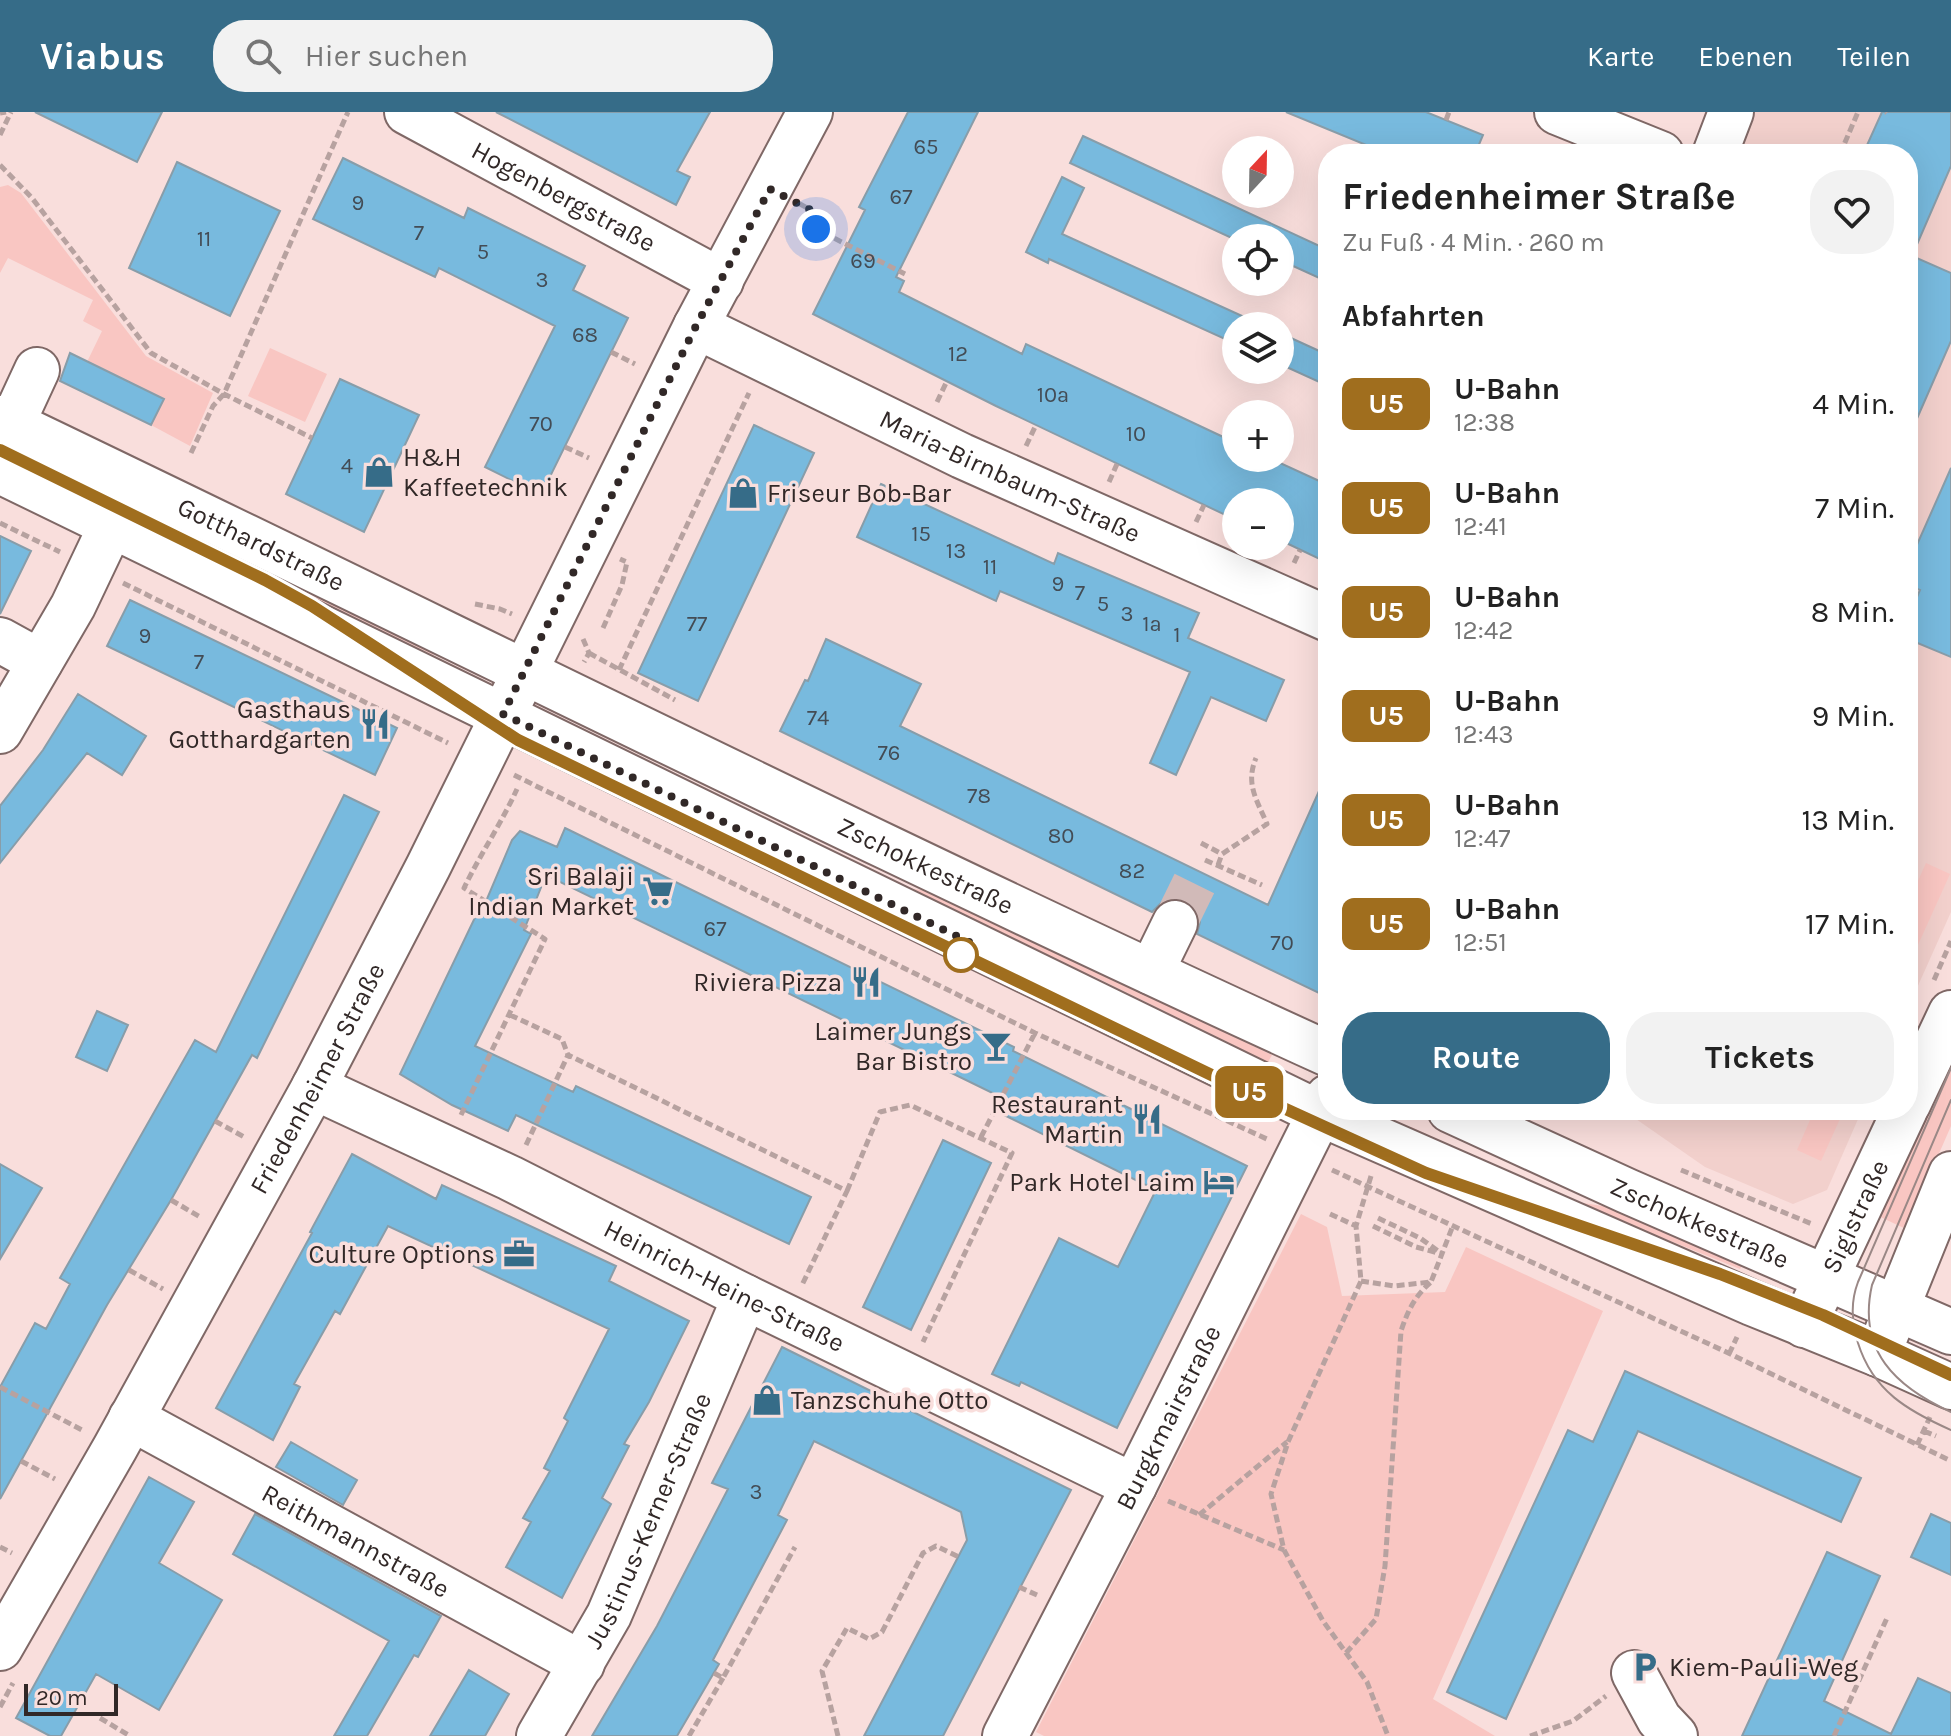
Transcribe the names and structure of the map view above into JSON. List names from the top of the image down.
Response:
{
  "streets": {
    "street": [
      "Hogenbergstraße",
      "Maria-Birnbaum-Straße",
      "Gotthardstraße",
      "Zschokkestraße",
      "Friedenheimer Straße",
      "Siglstraße",
      "Heinrich-Heine-Straße",
      "Burgkmairstraße",
      "Justinus-Kerner-Straße",
      "Reithmannstraße"
    ]
  },
  "crossings": [
    ["Hogenbergstraße", "Friedenheimer Straße"],
    ["Maria-Birnbaum-Straße", "Friedenheimer Straße"],
    ["Gotthardstraße", "Zschokkestraße"],
    ["Gotthardstraße", "Friedenheimer Straße"],
    ["Zschokkestraße", "Friedenheimer Straße"],
    ["Zschokkestraße", "Siglstraße"],
    ["Friedenheimer Straße", "Heinrich-Heine-Straße"],
    ["Friedenheimer Straße", "Reithmannstraße"],
    ["Heinrich-Heine-Straße", "Burgkmairstraße"],
    ["Heinrich-Heine-Straße", "Justinus-Kerner-Straße"],
    ["Justinus-Kerner-Straße", "Reithmannstraße"]
  ],
  "places": {
    "shop": ["H&H Kaffeetechnik", "Friseur Bob-Bar", "Tanzschuhe Otto"],
    "restaurant": ["Gasthaus Gotthardgarten", "Riviera Pizza", "Restaurant Martin"],
    "supermarket": ["Sri Balaji Indian Market"],
    "bar": ["Laimer Jungs Bar Bistro"],
    "hotel": ["Park Hotel Laim"],
    "office": ["Culture Options"],
    "parking": ["Kiem-Pauli-Weg"]
  },
  "lines": ["metro line U5"],
  "house_numbers": [
    "65",
    "67",
    "9",
    "7",
    "11",
    "5",
    "69",
    "3",
    "68",
    "12",
    "10a",
    "70",
    "10",
    "4",
    "15",
    "13",
    "11",
    "9",
    "7",
    "5",
    "3",
    "77",
    "1a",
    "1",
    "9",
    "7",
    "74",
    "76",
    "78",
    "80",
    "82",
    "67",
    "70",
    "3"
  ],
  "scale_bar": "20 m",
  "north": "top",
  "page": {
    "header": "Viabus",
    "search": "Hier suchen",
    "nav": ["Karte", "Ebenen", "Teilen"],
    "on_map": "U5",
    "map_buttons": ["+", "−"],
    "heading": [
      ["Friedenheimer Straße", "Zu Fuß · 4 Min. · 260 m"],
      "Abfahrten"
    ],
    "list": [
      {
        "mark": "U5",
        "name": "U-Bahn",
        "note": "12:38",
        "value": "4 Min."
      },
      {
        "mark": "U5",
        "name": "U-Bahn",
        "note": "12:41",
        "value": "7 Min."
      },
      {
        "mark": "U5",
        "name": "U-Bahn",
        "note": "12:42",
        "value": "8 Min."
      },
      {
        "mark": "U5",
        "name": "U-Bahn",
        "note": "12:43",
        "value": "9 Min."
      },
      {
        "mark": "U5",
        "name": "U-Bahn",
        "note": "12:47",
        "value": "13 Min."
      },
      {
        "mark": "U5",
        "name": "U-Bahn",
        "note": "12:51",
        "value": "17 Min."
      }
    ],
    "buttons": ["Route", "Tickets"],
    "scale": "20 m"
  }
}
